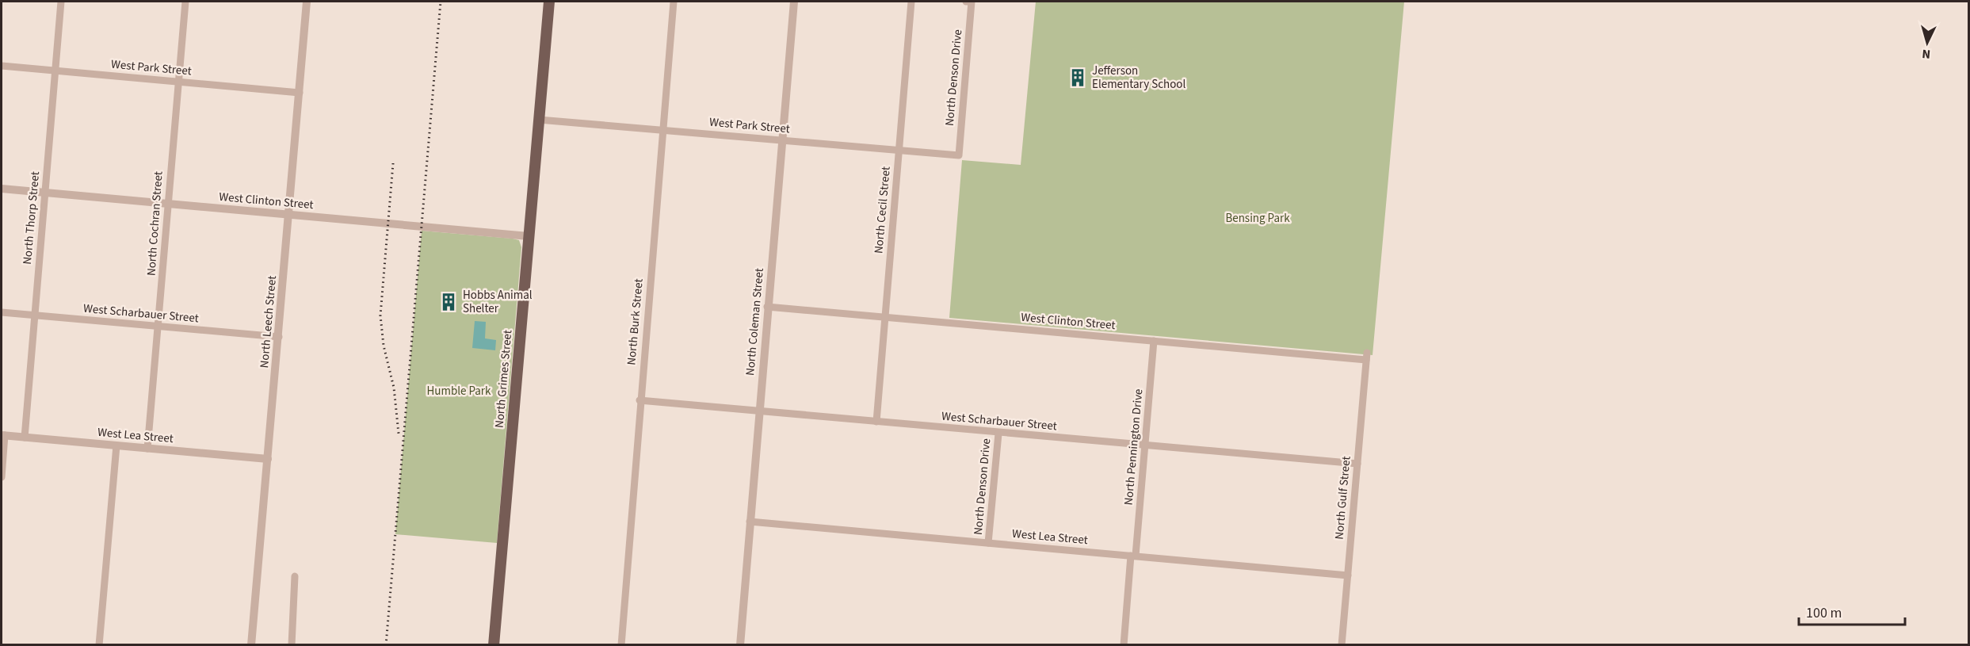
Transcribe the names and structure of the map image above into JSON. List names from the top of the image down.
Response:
{
  "streets": {
    "main road": ["North Grimes Street"],
    "street": [
      "West Park Street",
      "North Denson Drive",
      "West Clinton Street",
      "North Cecil Street",
      "North Thorp Street",
      "North Cochran Street",
      "West Scharbauer Street",
      "North Leech Street",
      "North Burk Street",
      "North Coleman Street",
      "West Lea Street",
      "North Pennington Drive",
      "North Gulf Street"
    ]
  },
  "crossings": [
    ["West Park Street", "North Denson Drive"],
    ["West Park Street", "North Cecil Street"],
    ["West Park Street", "North Thorp Street"],
    ["West Park Street", "North Cochran Street"],
    ["West Park Street", "North Leech Street"],
    ["West Park Street", "North Burk Street"],
    ["West Park Street", "North Coleman Street"],
    ["West Park Street", "North Grimes Street"],
    ["North Denson Drive", "West Scharbauer Street"],
    ["North Denson Drive", "West Lea Street"],
    ["West Clinton Street", "North Cecil Street"],
    ["West Clinton Street", "North Thorp Street"],
    ["West Clinton Street", "North Cochran Street"],
    ["West Clinton Street", "North Leech Street"],
    ["West Clinton Street", "North Coleman Street"],
    ["West Clinton Street", "North Grimes Street"],
    ["West Clinton Street", "North Pennington Drive"],
    ["West Clinton Street", "North Gulf Street"],
    ["North Cecil Street", "West Scharbauer Street"],
    ["North Thorp Street", "West Scharbauer Street"],
    ["North Thorp Street", "West Lea Street"],
    ["North Cochran Street", "West Scharbauer Street"],
    ["North Cochran Street", "West Lea Street"],
    ["West Scharbauer Street", "North Leech Street"],
    ["West Scharbauer Street", "North Burk Street"],
    ["West Scharbauer Street", "North Coleman Street"],
    ["West Scharbauer Street", "North Pennington Drive"],
    ["West Scharbauer Street", "North Gulf Street"],
    ["North Leech Street", "West Lea Street"],
    ["North Coleman Street", "West Lea Street"],
    ["West Lea Street", "North Pennington Drive"],
    ["West Lea Street", "North Gulf Street"]
  ],
  "parks": ["Bensing Park", "Humble Park"],
  "places": {
    "building": ["Jefferson Elementary School", "Hobbs Animal Shelter"]
  },
  "scale_bar": "100 m",
  "north": "bottom"
}
